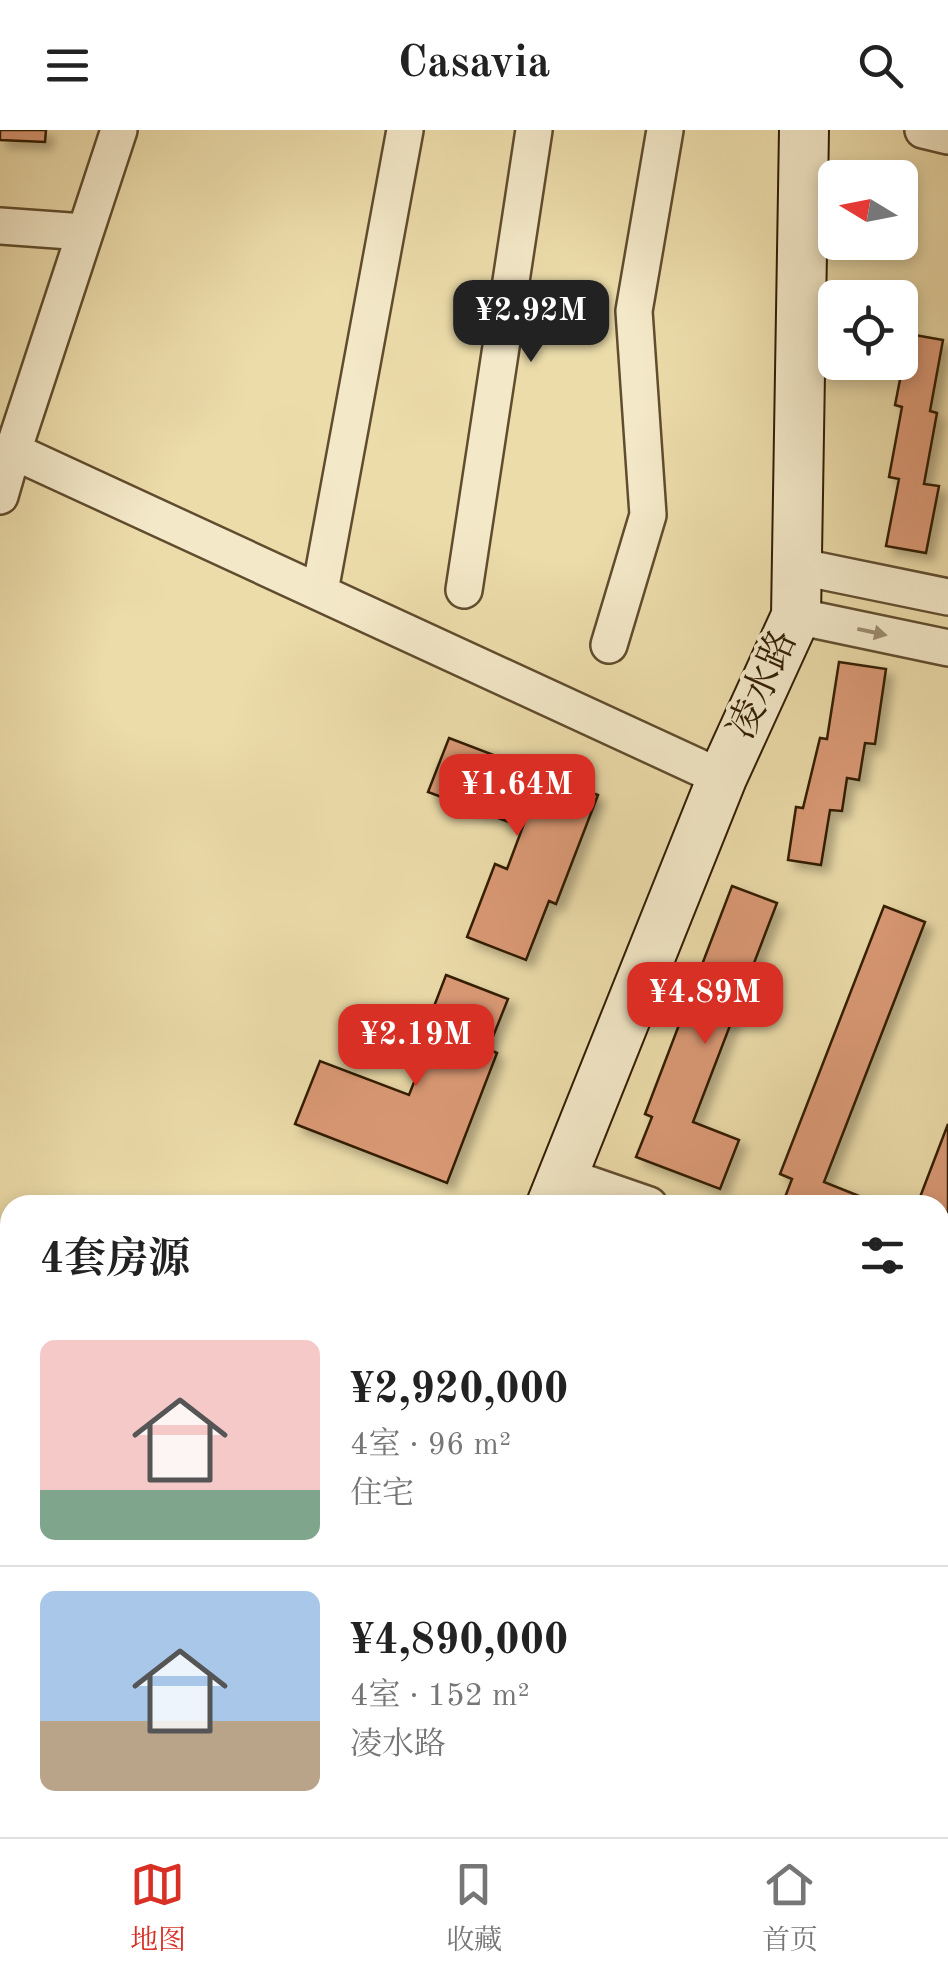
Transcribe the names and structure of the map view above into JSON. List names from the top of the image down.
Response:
{
  "streets": {
    "street": ["凌水路"]
  },
  "north": "left",
  "page": {
    "header": "Casavia",
    "price": [
      "¥2.92M",
      "¥1.64M",
      "¥4.89M",
      "¥2.19M"
    ],
    "heading": "4套房源",
    "list": [
      {
        "name": "¥2,920,000",
        "note": "4室 · 96 m² · 住宅"
      },
      {
        "name": "¥4,890,000",
        "note": "4室 · 152 m² · 凌水路"
      }
    ],
    "tabs": ["地图", "收藏", "首页"]
  }
}
